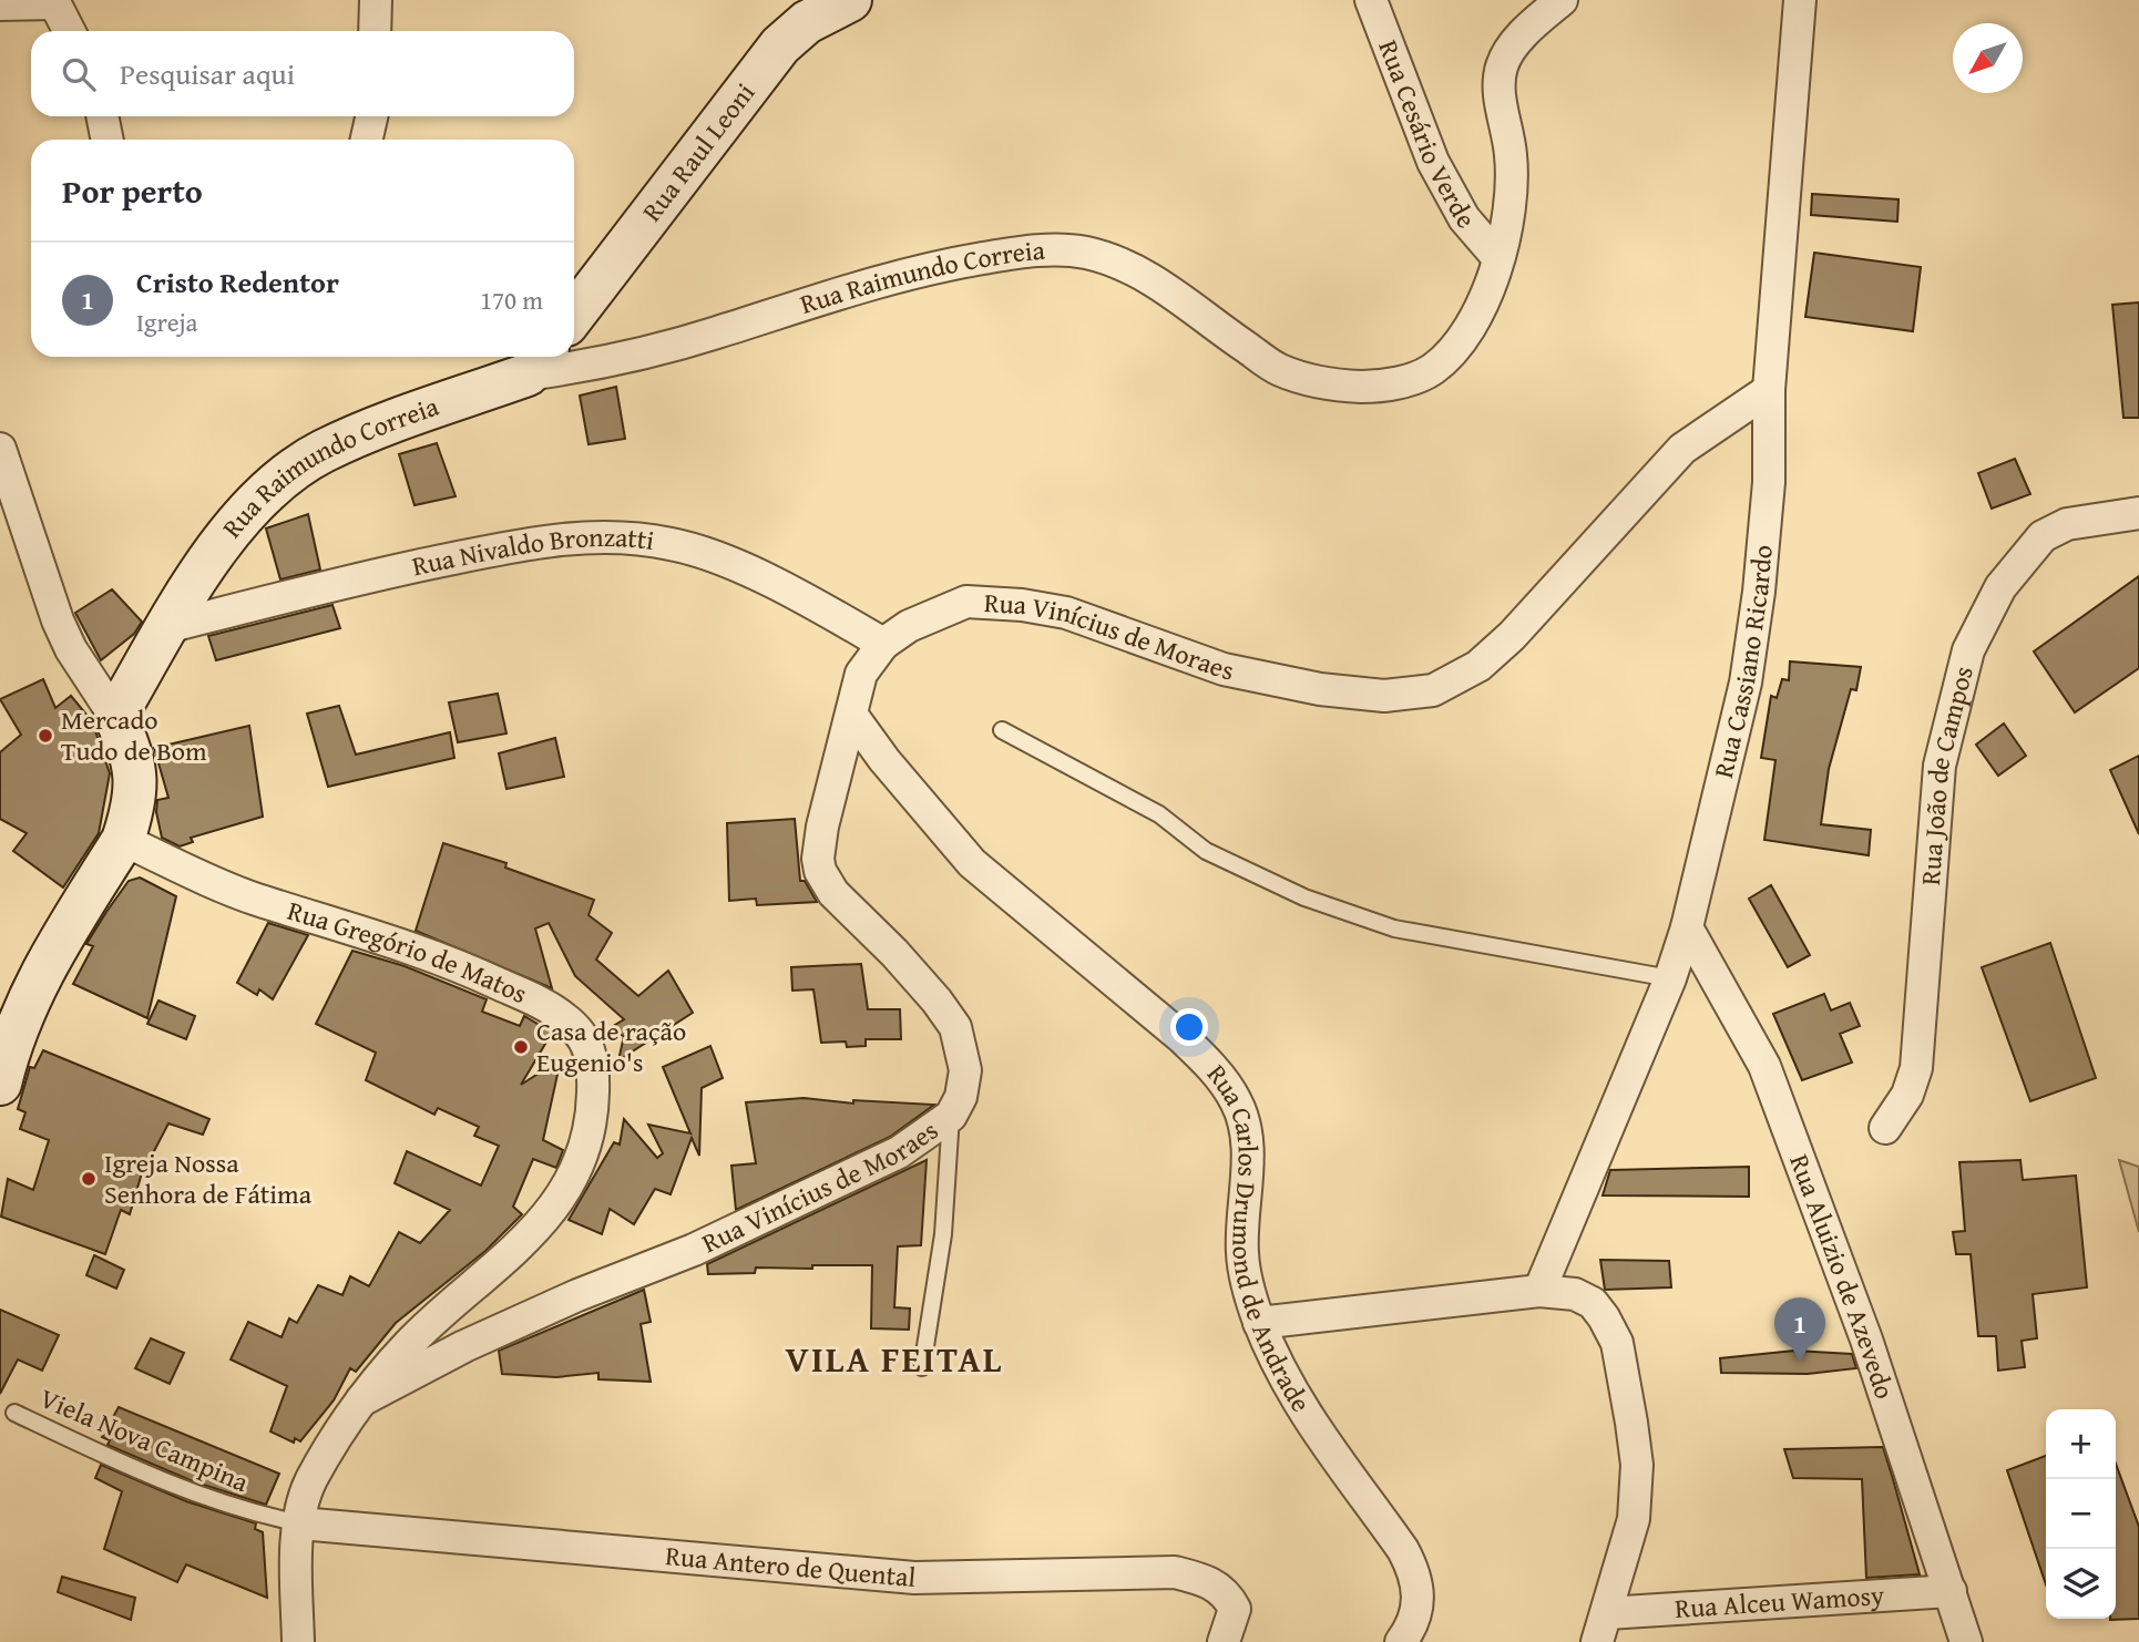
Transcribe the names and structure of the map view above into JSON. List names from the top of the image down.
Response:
{
  "streets": {
    "street": [
      "Rua Cesário Verde",
      "Rua Raul Leoni",
      "Rua Raimundo Correia",
      "Rua Nivaldo Bronzatti",
      "Rua Vinícius de Moraes",
      "Rua Cassiano Ricardo",
      "Rua João de Campos",
      "Rua Gregório de Matos",
      "Rua Carlos Drumond de Andrade",
      "Rua Aluizio de Azevedo",
      "Rua Antero de Quental",
      "Rua Alceu Wamosy"
    ],
    "lane": ["Viela Nova Campina"]
  },
  "crossings": [
    ["Rua Cesário Verde", "Rua Raimundo Correia"],
    ["Rua Raimundo Correia", "Rua Nivaldo Bronzatti"],
    ["Rua Nivaldo Bronzatti", "Rua Vinícius de Moraes"],
    ["Rua Vinícius de Moraes", "Rua Cassiano Ricardo"],
    ["Rua Vinícius de Moraes", "Rua Gregório de Matos"],
    ["Rua Vinícius de Moraes", "Rua Carlos Drumond de Andrade"],
    ["Rua Cassiano Ricardo", "Rua Aluizio de Azevedo"],
    ["Rua Gregório de Matos", "Viela Nova Campina"],
    ["Rua Gregório de Matos", "Rua Antero de Quental"],
    ["Rua Aluizio de Azevedo", "Rua Alceu Wamosy"],
    ["Viela Nova Campina", "Rua Antero de Quental"]
  ],
  "districts": ["VILA FEITAL"],
  "places": ["Mercado Tudo de Bom", "Casa de ração Eugenio's", "Igreja Nossa Senhora de Fátima"],
  "north": "bottom left",
  "page": {
    "search": "Pesquisar aqui",
    "heading": "Por perto",
    "list": [
      {
        "mark": "1",
        "name": "Cristo Redentor",
        "note": "Igreja",
        "value": "170 m"
      }
    ],
    "pins": "1",
    "map_buttons": ["+", "−"]
  }
}
